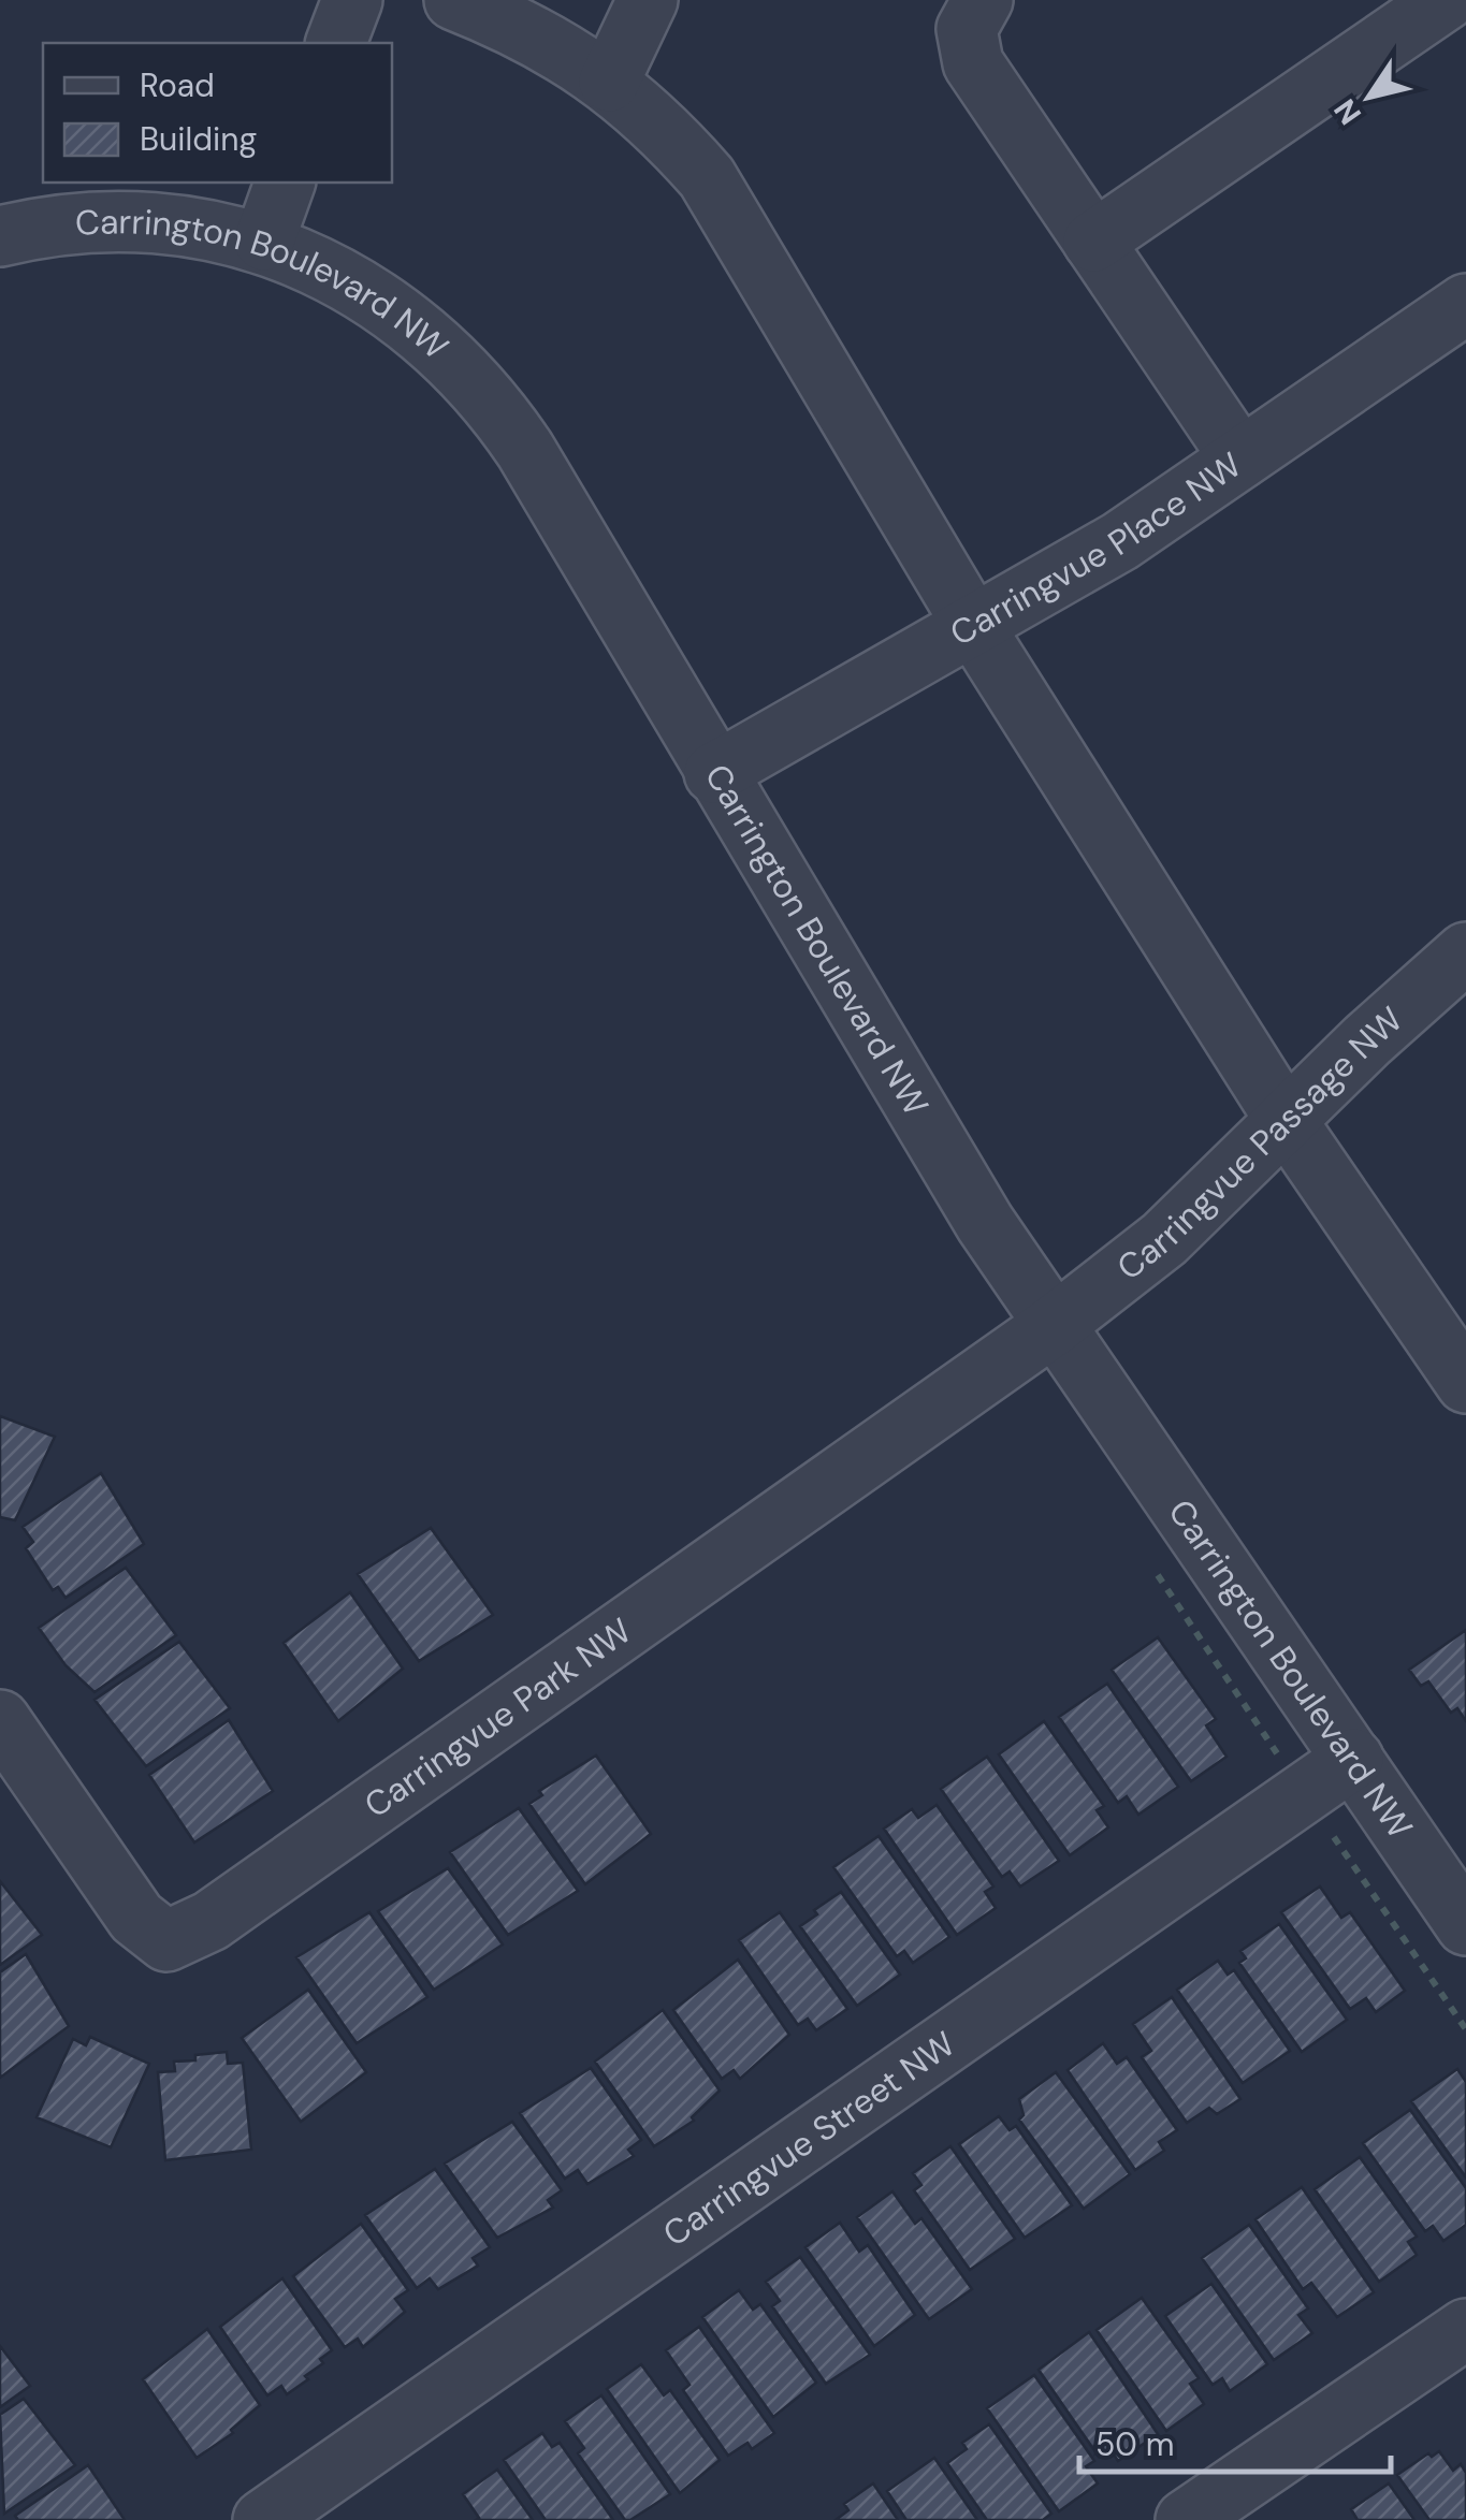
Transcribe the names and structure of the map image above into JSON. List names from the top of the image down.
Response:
{
  "streets": {
    "street": [
      "Carrington Boulevard NW",
      "Carringvue Place NW",
      "Carringvue Passage NW",
      "Carringvue Park NW",
      "Carringvue Street NW"
    ]
  },
  "crossings": [
    ["Carrington Boulevard NW", "Carringvue Place NW"],
    ["Carrington Boulevard NW", "Carringvue Passage NW"],
    ["Carrington Boulevard NW", "Carringvue Park NW"],
    ["Carrington Boulevard NW", "Carringvue Street NW"],
    ["Carringvue Passage NW", "Carringvue Park NW"]
  ],
  "legend": ["Road", "Building"],
  "scale_bar": "50 m",
  "north": "bottom left"
}
